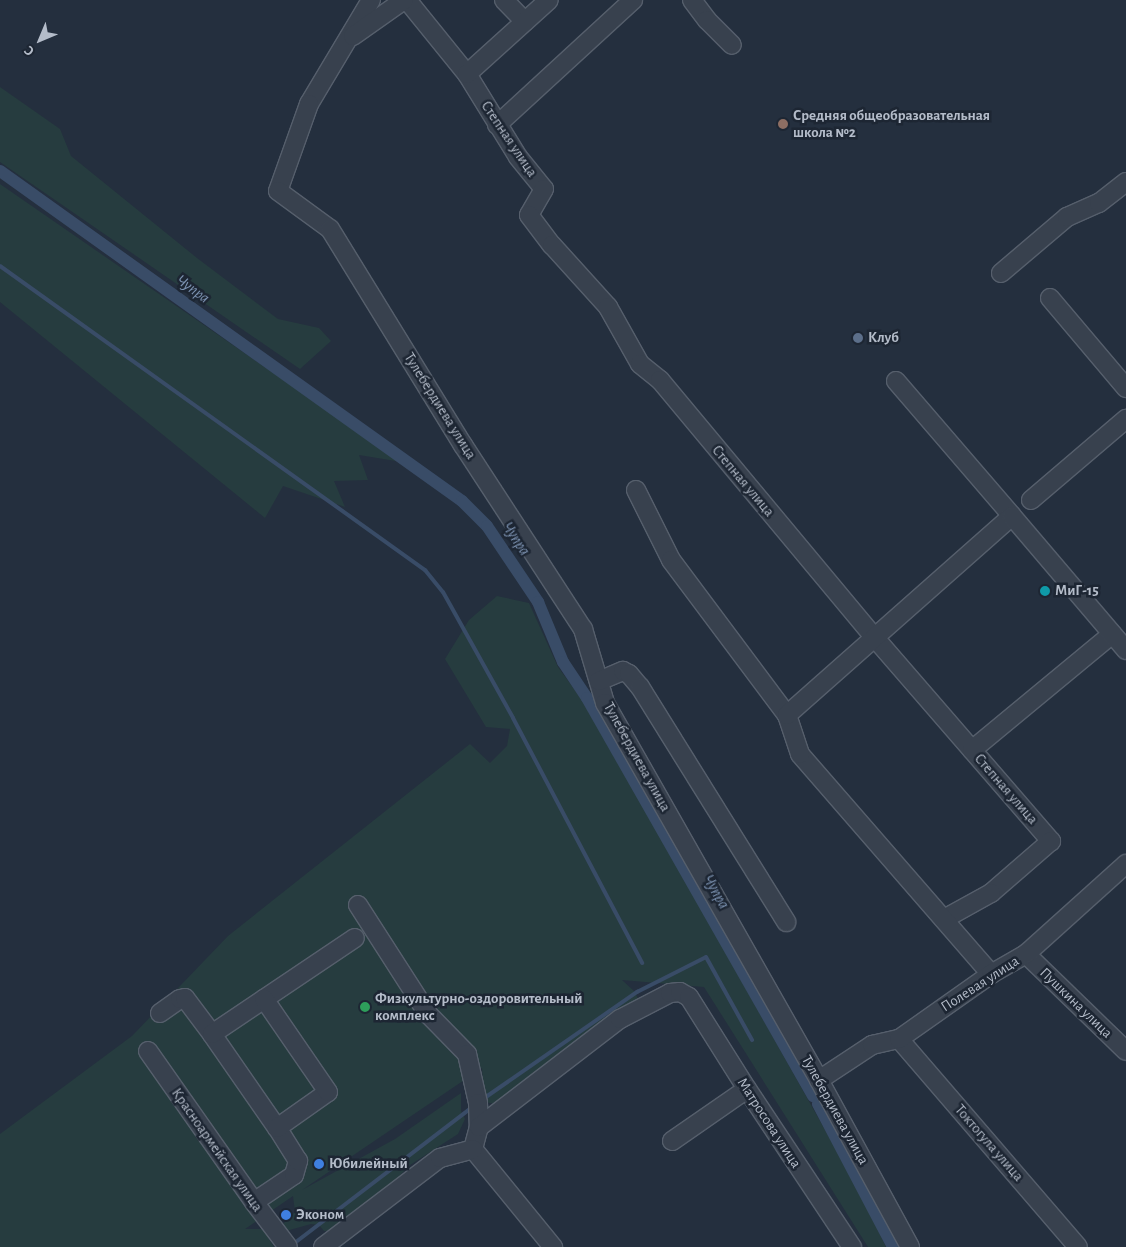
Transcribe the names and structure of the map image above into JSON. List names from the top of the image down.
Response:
{
  "streets": {
    "street": [
      "Степная улица",
      "Тулебердиева улица",
      "Полевая улица",
      "Пушкина улица",
      "Матросова улица",
      "Токтогула улица",
      "Красноармейская улица"
    ]
  },
  "crossings": [
    ["Тулебердиева улица", "Полевая улица"],
    ["Полевая улица", "Пушкина улица"],
    ["Полевая улица", "Токтогула улица"]
  ],
  "water": ["Чупра"],
  "places": [
    "Средняя общеобразовательная школа №2",
    "Клуб",
    "МиГ-15",
    "Физкультурно-оздоровительный комплекс",
    "Юбилейный",
    "Эконом"
  ],
  "north": "bottom left"
}
